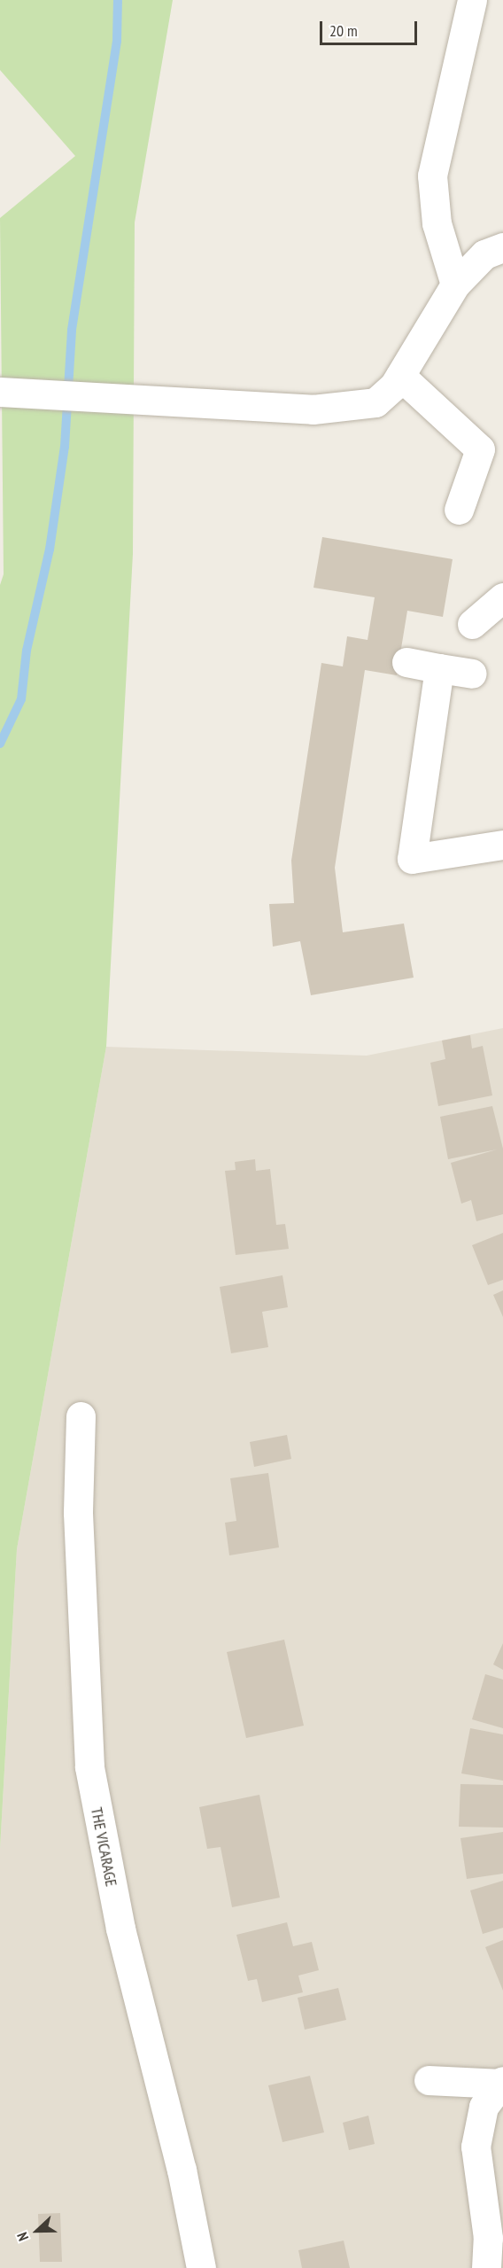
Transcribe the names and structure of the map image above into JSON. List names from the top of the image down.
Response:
{
  "streets": {
    "street": ["THE VICARAGE"]
  },
  "scale_bar": "20 m",
  "north": "left"
}
